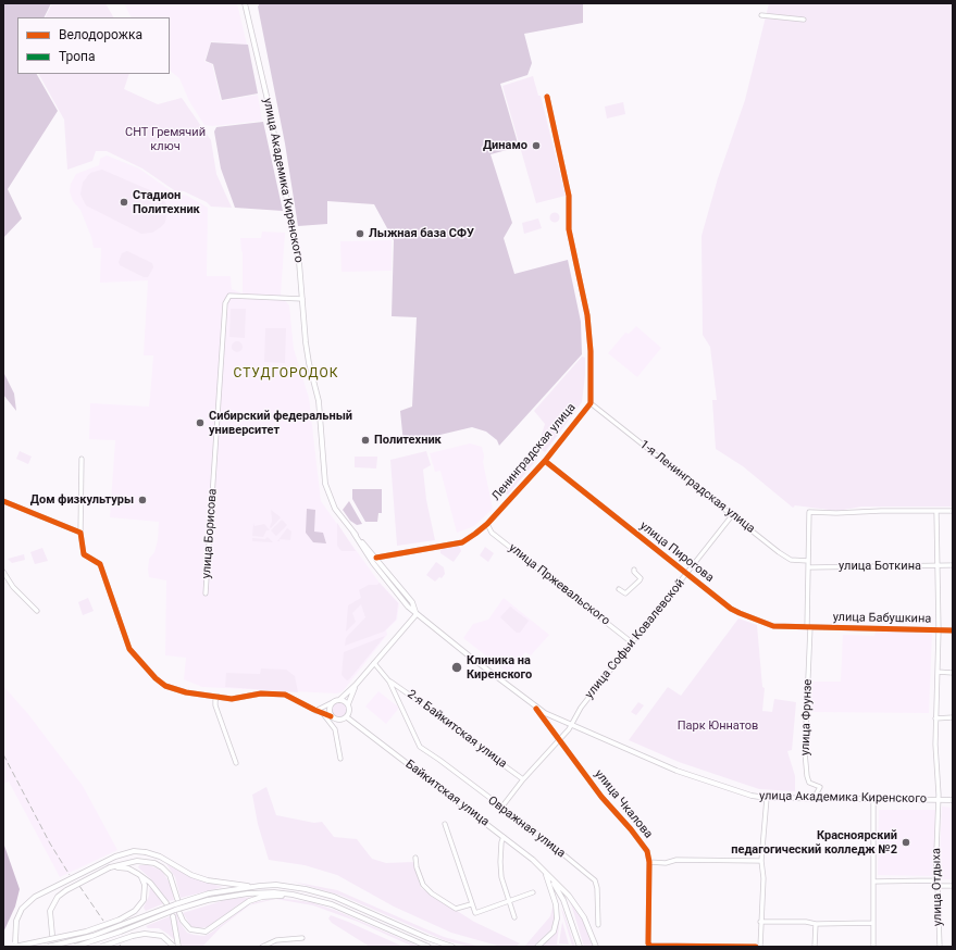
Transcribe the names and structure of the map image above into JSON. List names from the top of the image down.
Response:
{
  "streets": {
    "main road": ["улица Академика Киренского", "Байкитская улица"],
    "street": [
      "Ленинградская улица",
      "1-я Ленинградская улица",
      "улица Борисова",
      "улица Пирогова",
      "улица Боткина",
      "улица Пржевальского",
      "улица Бабушкина",
      "улица Софьи Ковалевской",
      "улица Фрунзе",
      "2-я Байкитская улица",
      "улица Чкалова",
      "Овражная улица",
      "улица Отдыха"
    ]
  },
  "crossings": [
    ["улица Академика Киренского", "Ленинградская улица"],
    ["улица Академика Киренского", "улица Софьи Ковалевской"],
    ["улица Академика Киренского", "улица Фрунзе"],
    ["улица Академика Киренского", "улица Чкалова"],
    ["улица Академика Киренского", "улица Отдыха"],
    ["Ленинградская улица", "1-я Ленинградская улица"],
    ["Ленинградская улица", "улица Пирогова"],
    ["Ленинградская улица", "улица Пржевальского"],
    ["1-я Ленинградская улица", "улица Софьи Ковалевской"],
    ["1-я Ленинградская улица", "улица Фрунзе"],
    ["улица Пирогова", "улица Бабушкина"],
    ["улица Пирогова", "улица Софьи Ковалевской"],
    ["улица Пирогова", "улица Фрунзе"],
    ["улица Боткина", "улица Фрунзе"],
    ["улица Боткина", "улица Отдыха"],
    ["улица Пржевальского", "улица Софьи Ковалевской"],
    ["улица Бабушкина", "улица Фрунзе"],
    ["улица Бабушкина", "улица Отдыха"],
    ["улица Фрунзе", "улица Отдыха"],
    ["2-я Байкитская улица", "Овражная улица"]
  ],
  "districts": ["СТУДГОРОДОК"],
  "parks": ["СНТ Гремячий ключ", "Парк Юннатов"],
  "places": [
    "Динамо",
    "Стадион Политехник",
    "Лыжная база СФУ",
    "Сибирский федеральный университет",
    "Политехник",
    "Дом физкультуры",
    "Клиника на Киренского",
    "Красноярский педагогический колледж №2"
  ],
  "legend": ["Велодорожка", "Тропа"]
}
